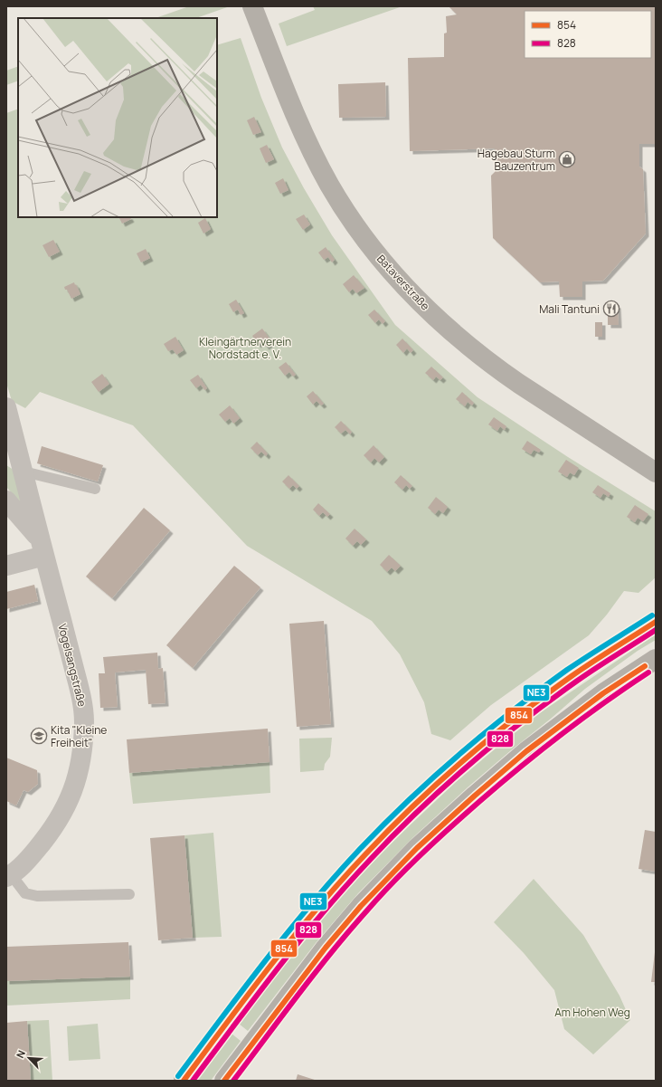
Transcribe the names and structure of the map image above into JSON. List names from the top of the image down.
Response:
{
  "streets": {
    "main road": ["Bataverstraße"],
    "street": ["Vogelsangstraße"]
  },
  "parks": ["Kleingärtnerverein Nordstadt e. V.", "Am Hohen Weg"],
  "places": {
    "shop": ["Hagebau Sturm Bauzentrum"],
    "restaurant": ["Mali Tantuni"],
    "school or university": ["Kita \"Kleine Freiheit\""]
  },
  "lines": ["transit line NE3", "transit line 854", "transit line 828"],
  "legend": ["854", "828"],
  "north": "top left"
}
